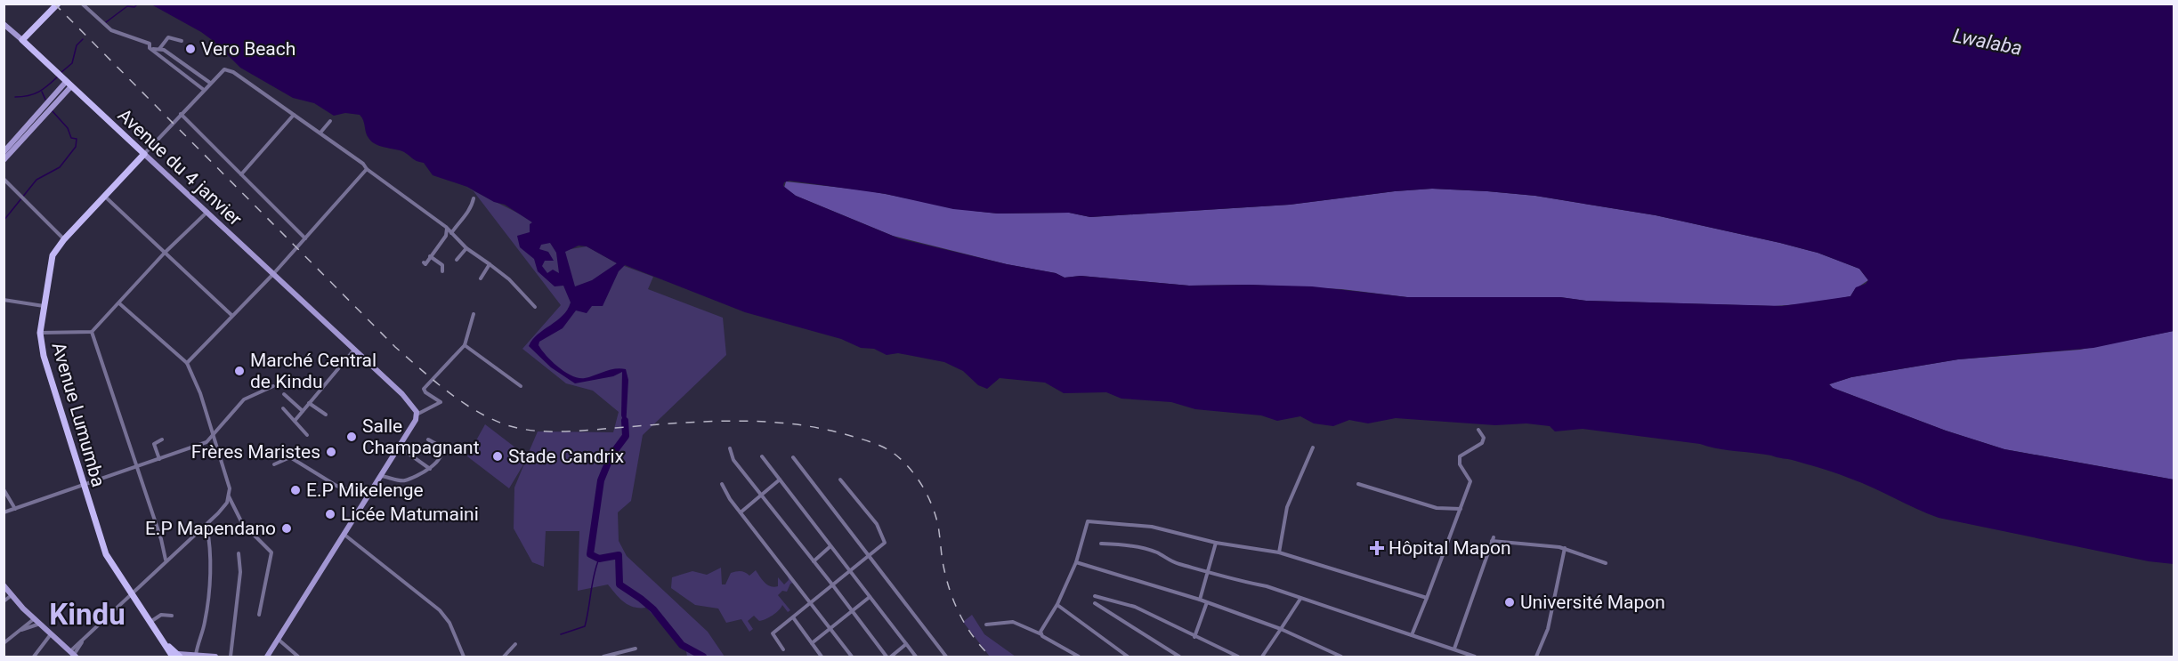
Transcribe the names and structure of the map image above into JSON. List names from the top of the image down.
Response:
{
  "streets": {
    "main road": ["Avenue du 4 janvier", "Avenue Lumumba"]
  },
  "crossings": [
    ["Avenue du 4 janvier", "Avenue Lumumba"]
  ],
  "districts": ["Kindu"],
  "water": ["Lwalaba"],
  "places": {
    "other": [
      "Vero Beach",
      "Marché Central de Kindu",
      "Salle Champagnant",
      "Frères Maristes",
      "Stade Candrix",
      "E.P Mikelenge",
      "Licée Matumaini",
      "E.P Mapendano",
      "Université Mapon"
    ],
    "health": ["Hôpital Mapon"]
  }
}
